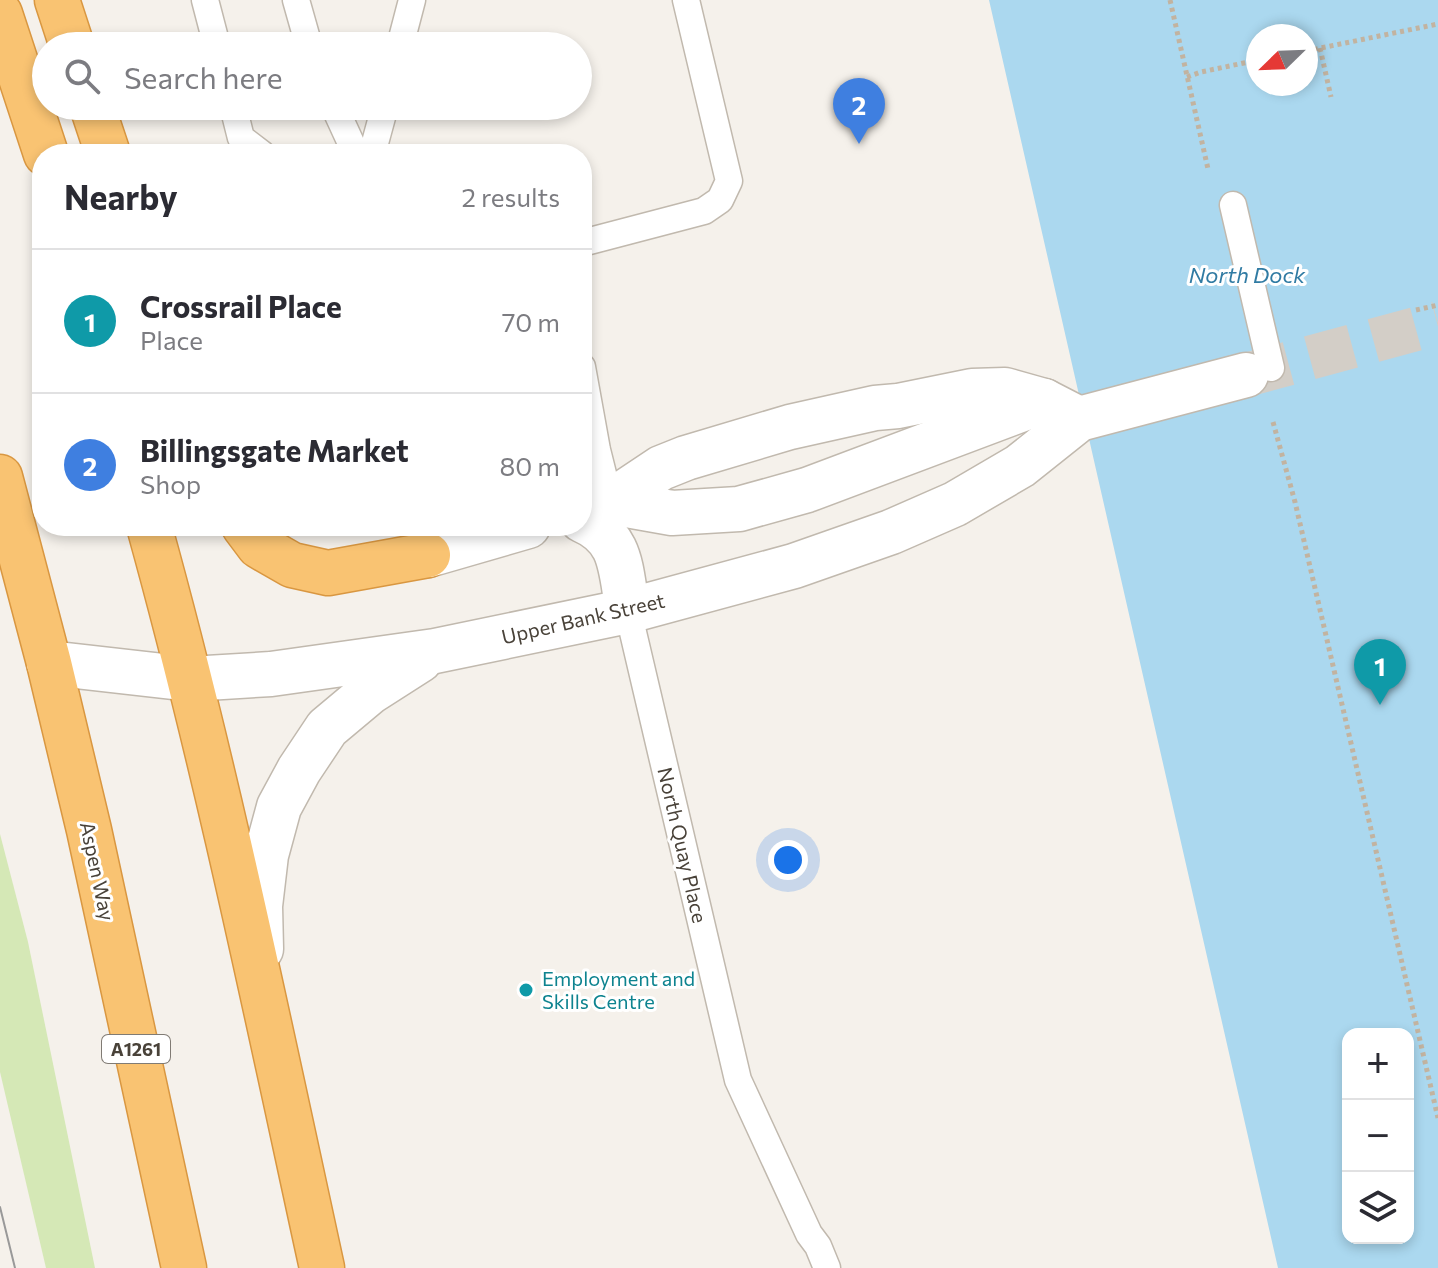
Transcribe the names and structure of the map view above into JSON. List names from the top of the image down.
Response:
{
  "streets": {
    "highway": ["Aspen Way", "A1261"],
    "street": ["Upper Bank Street"],
    "lane": ["North Quay Place"]
  },
  "crossings": [
    ["Upper Bank Street", "North Quay Place"],
    ["Upper Bank Street", "Aspen Way"]
  ],
  "water": ["North Dock"],
  "places": ["Employment and Skills Centre"],
  "north": "bottom left",
  "page": {
    "search": "Search here",
    "pins": ["2", "1"],
    "heading": ["Nearby", "2 results"],
    "list": [
      {
        "mark": "1",
        "name": "Crossrail Place",
        "note": "Place",
        "value": "70 m"
      },
      {
        "mark": "2",
        "name": "Billingsgate Market",
        "note": "Shop",
        "value": "80 m"
      }
    ],
    "map_buttons": ["+", "−"]
  }
}
